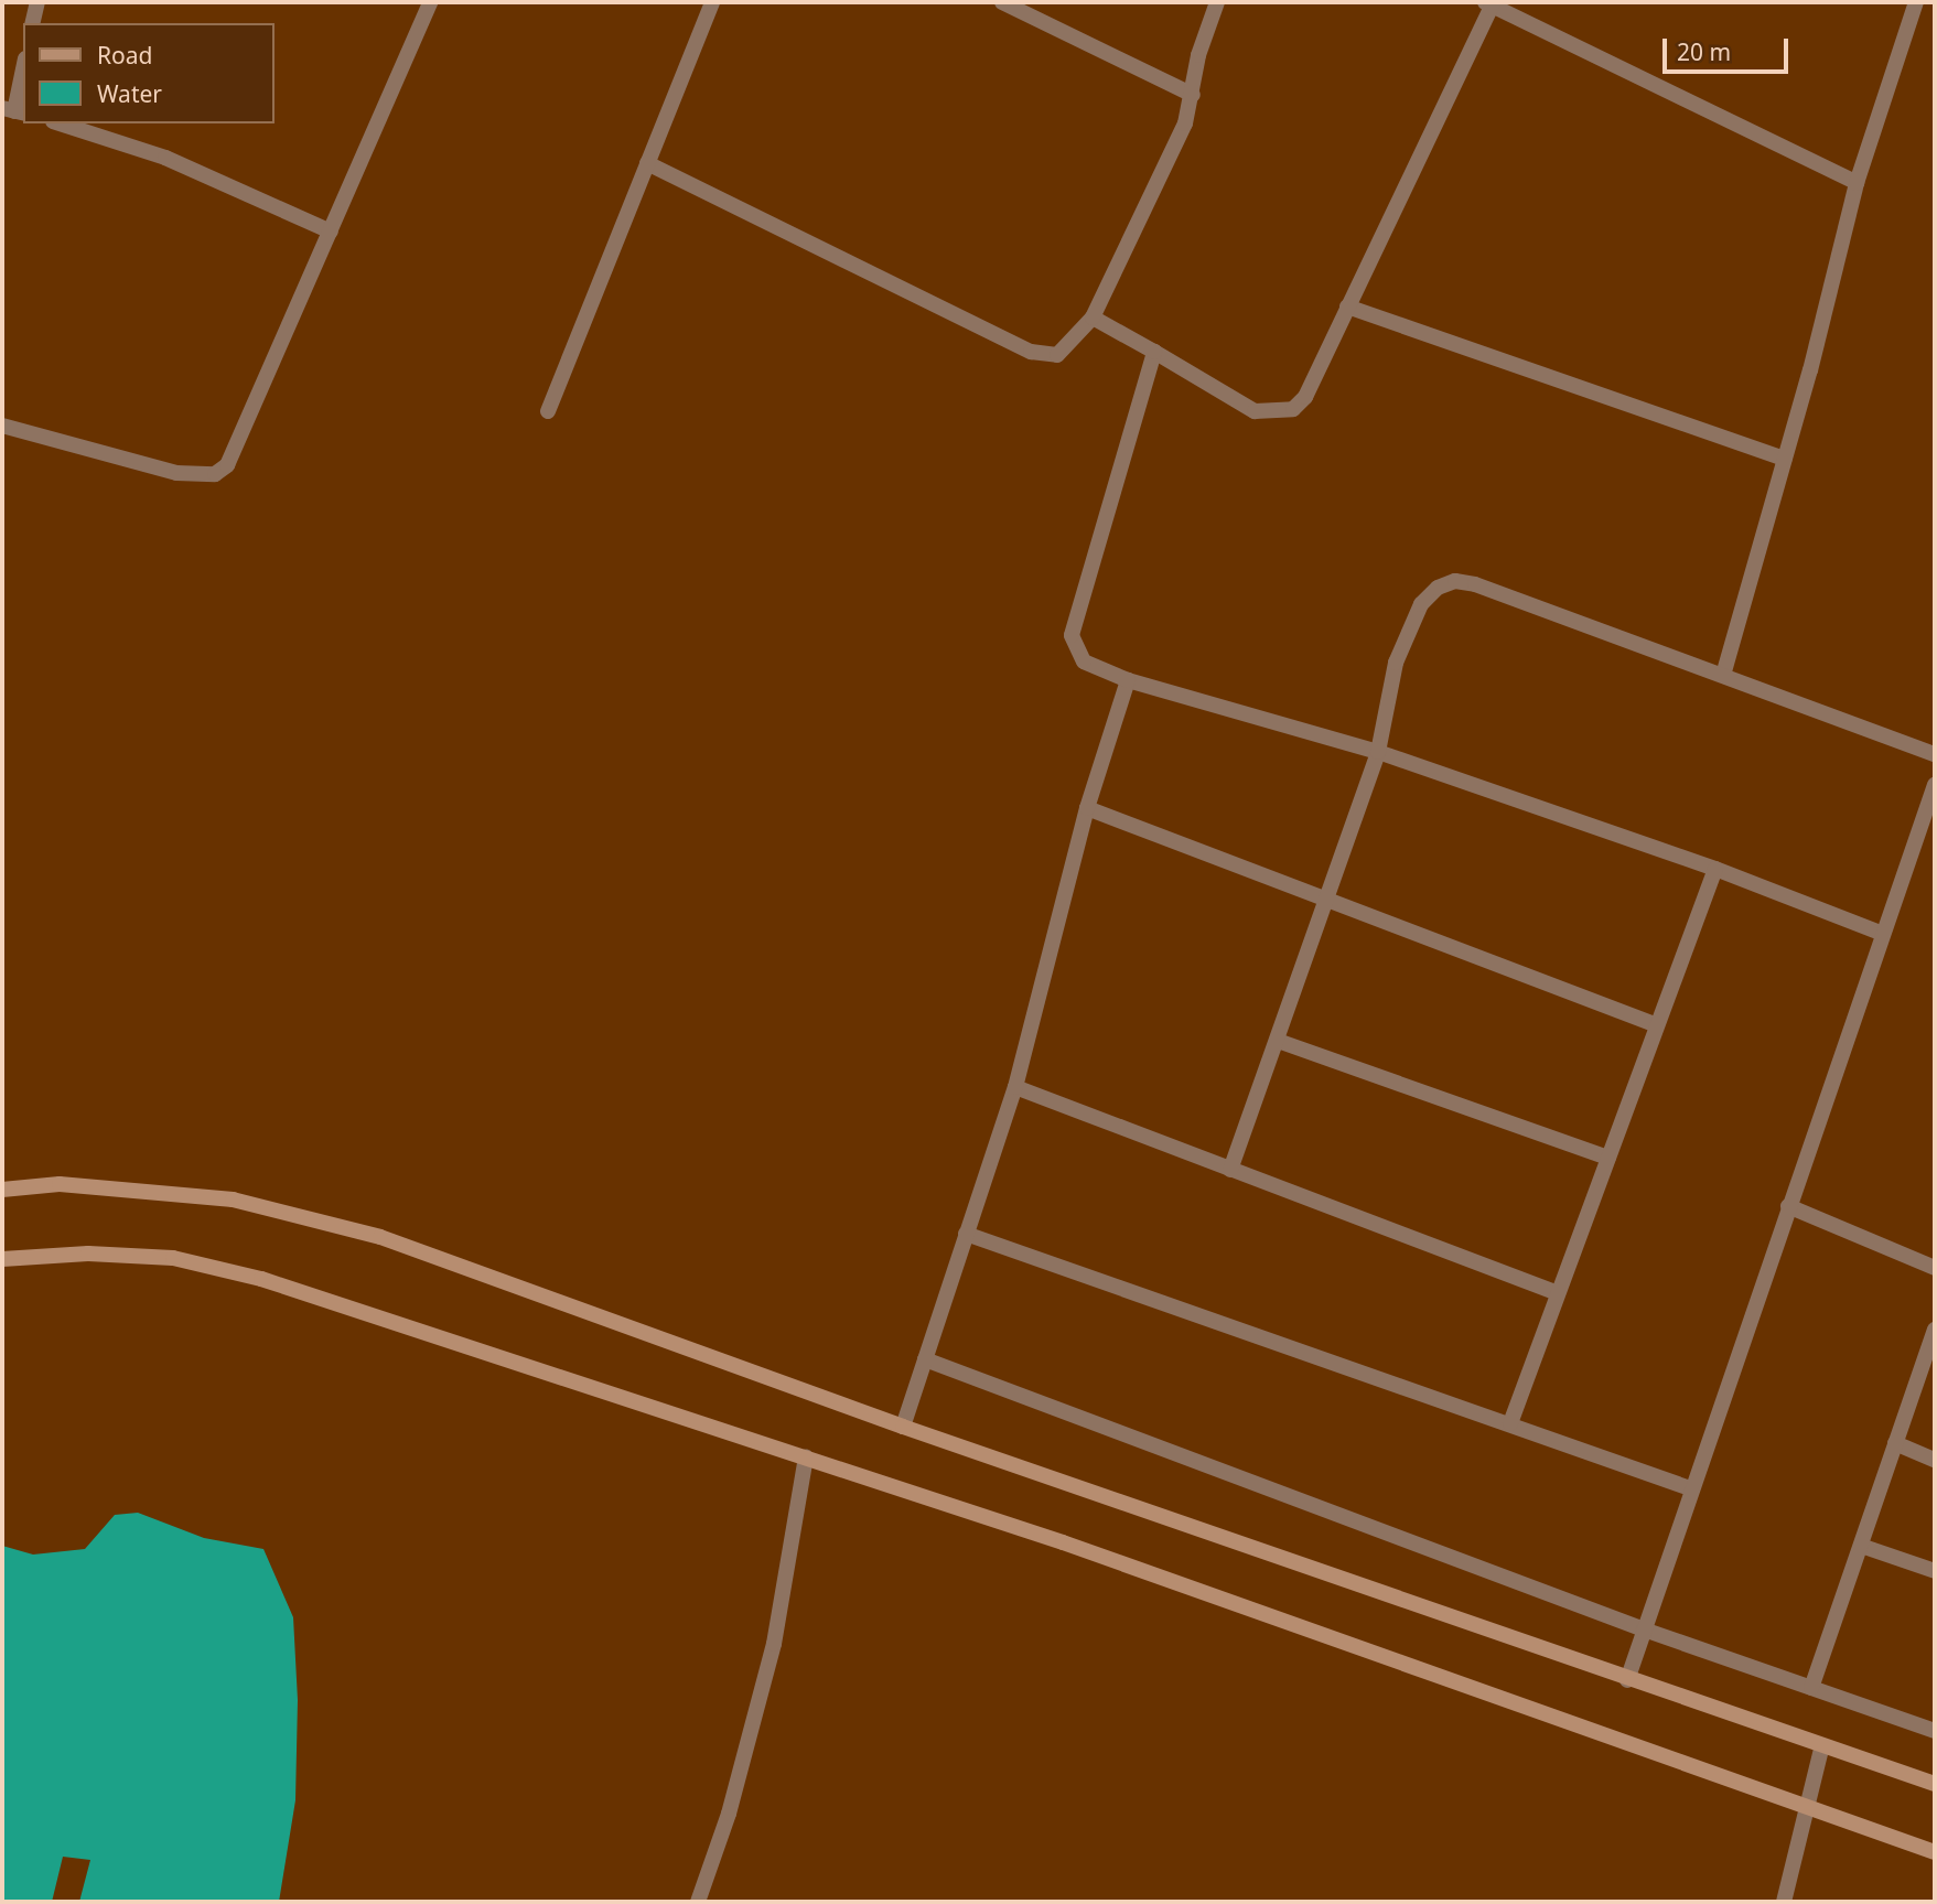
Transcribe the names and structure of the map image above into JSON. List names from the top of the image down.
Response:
{
  "legend": ["Road", "Water"],
  "scale_bar": "20 m"
}
